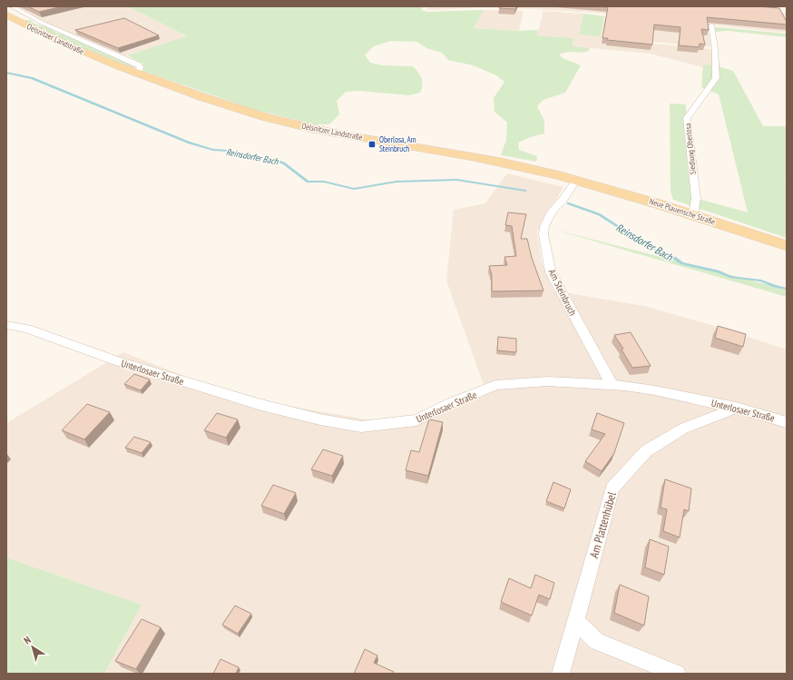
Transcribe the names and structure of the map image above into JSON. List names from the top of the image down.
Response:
{
  "streets": {
    "main road": ["Oelsnitzer Landstraße", "Neue Plauensche Straße"],
    "street": [
      "Siedlung Oberlosa",
      "Am Steinbruch",
      "Unterlosaer Straße",
      "Am Plattenhübel"
    ]
  },
  "crossings": [
    ["Oelsnitzer Landstraße", "Neue Plauensche Straße"],
    ["Oelsnitzer Landstraße", "Am Steinbruch"],
    ["Siedlung Oberlosa", "Neue Plauensche Straße"],
    ["Neue Plauensche Straße", "Am Steinbruch"],
    ["Am Steinbruch", "Unterlosaer Straße"],
    ["Unterlosaer Straße", "Am Plattenhübel"]
  ],
  "water": ["Reinsdorfer Bach"],
  "places": {
    "transit": ["Oberlosa, Am Steinbruch"]
  },
  "north": "top left"
}
